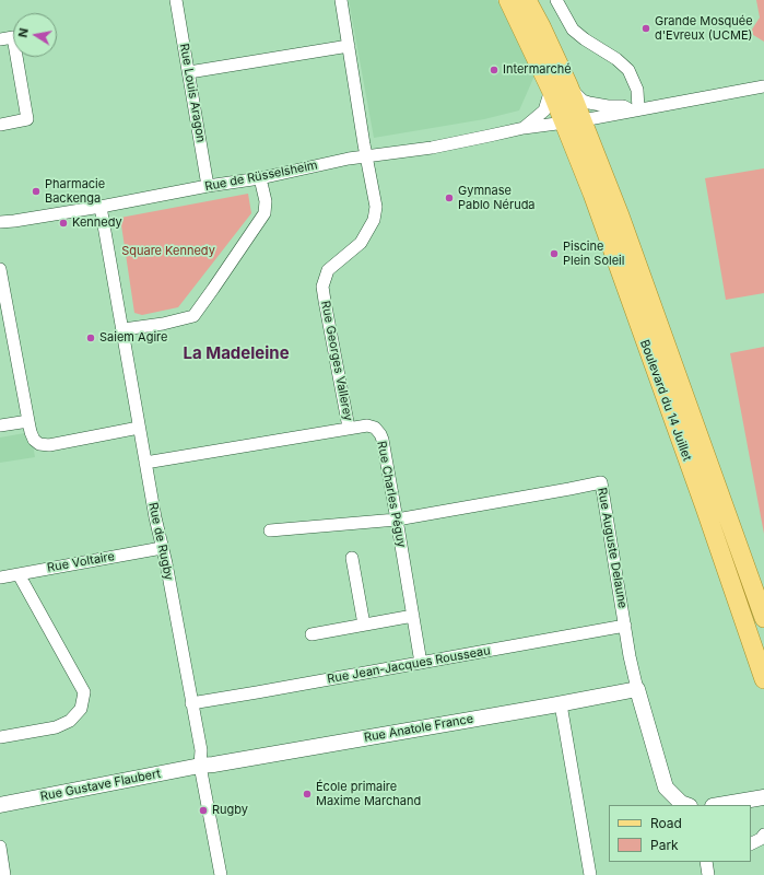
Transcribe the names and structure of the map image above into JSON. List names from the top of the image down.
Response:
{
  "streets": {
    "main road": ["Boulevard du 14 Juillet"],
    "street": [
      "Rue Louis Aragon",
      "Rue de Rüsselsheim",
      "Rue Georges Vallerey",
      "Rue Charles Péguy",
      "Rue de Rugby",
      "Rue Auguste Delaune",
      "Rue Voltaire",
      "Rue Jean-Jacques Rousseau",
      "Rue Anatole France",
      "Rue Gustave Flaubert"
    ]
  },
  "crossings": [
    ["Rue Louis Aragon", "Rue de Rüsselsheim"],
    ["Rue de Rüsselsheim", "Rue Georges Vallerey"],
    ["Rue de Rüsselsheim", "Boulevard du 14 Juillet"],
    ["Rue de Rüsselsheim", "Rue de Rugby"],
    ["Rue Georges Vallerey", "Rue Charles Péguy"],
    ["Rue Charles Péguy", "Rue de Rugby"],
    ["Rue Charles Péguy", "Rue Auguste Delaune"],
    ["Rue Charles Péguy", "Rue Jean-Jacques Rousseau"],
    ["Rue de Rugby", "Rue Voltaire"],
    ["Rue de Rugby", "Rue Jean-Jacques Rousseau"],
    ["Rue de Rugby", "Rue Anatole France"],
    ["Rue de Rugby", "Rue Gustave Flaubert"],
    ["Rue Auguste Delaune", "Rue Jean-Jacques Rousseau"],
    ["Rue Auguste Delaune", "Rue Anatole France"],
    ["Rue Anatole France", "Rue Gustave Flaubert"]
  ],
  "districts": ["La Madeleine"],
  "parks": ["Square Kennedy"],
  "places": [
    "Grande Mosquée d'Evreux (UCME)",
    "Intermarché",
    "Pharmacie Backenga",
    "Gymnase Pablo Néruda",
    "Kennedy",
    "Piscine Plein Soleil",
    "Saiem Agire",
    "École primaire Maxime Marchand",
    "Rugby"
  ],
  "legend": ["Road", "Park"],
  "north": "left"
}
